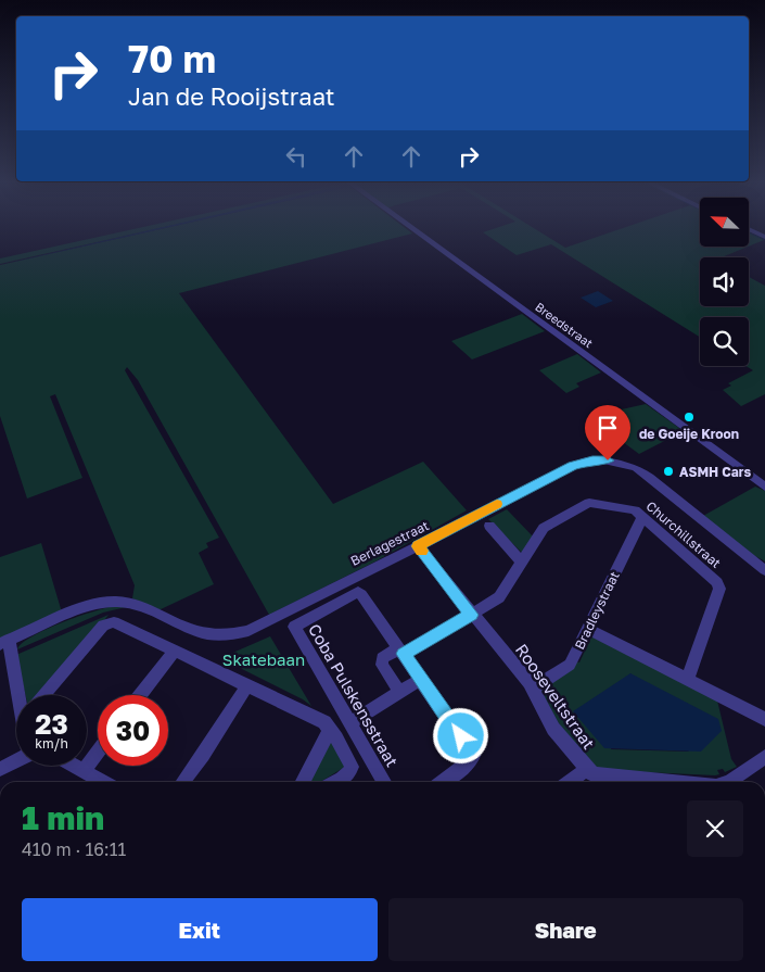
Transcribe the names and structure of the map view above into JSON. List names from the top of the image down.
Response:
{
  "streets": {
    "street": [
      "Breedstraat",
      "Churchillstraat",
      "Berlagestraat",
      "Bradleystraat",
      "Coba Pulskensstraat",
      "Rooseveltstraat"
    ]
  },
  "crossings": [
    ["Churchillstraat", "Bradleystraat"],
    ["Churchillstraat", "Coba Pulskensstraat"],
    ["Churchillstraat", "Rooseveltstraat"],
    ["Berlagestraat", "Rooseveltstraat"],
    ["Bradleystraat", "Rooseveltstraat"]
  ],
  "parks": ["Skatebaan"],
  "places": ["de Goeije Kroon", "ASMH Cars"],
  "north": "top left",
  "page": {
    "turn": ["70 m", "Jan de Rooijstraat"],
    "speed": "23 km/h",
    "limit": "30",
    "heading": ["1 min", "410 m · 16:11"],
    "buttons": ["Exit", "Share"]
  }
}
